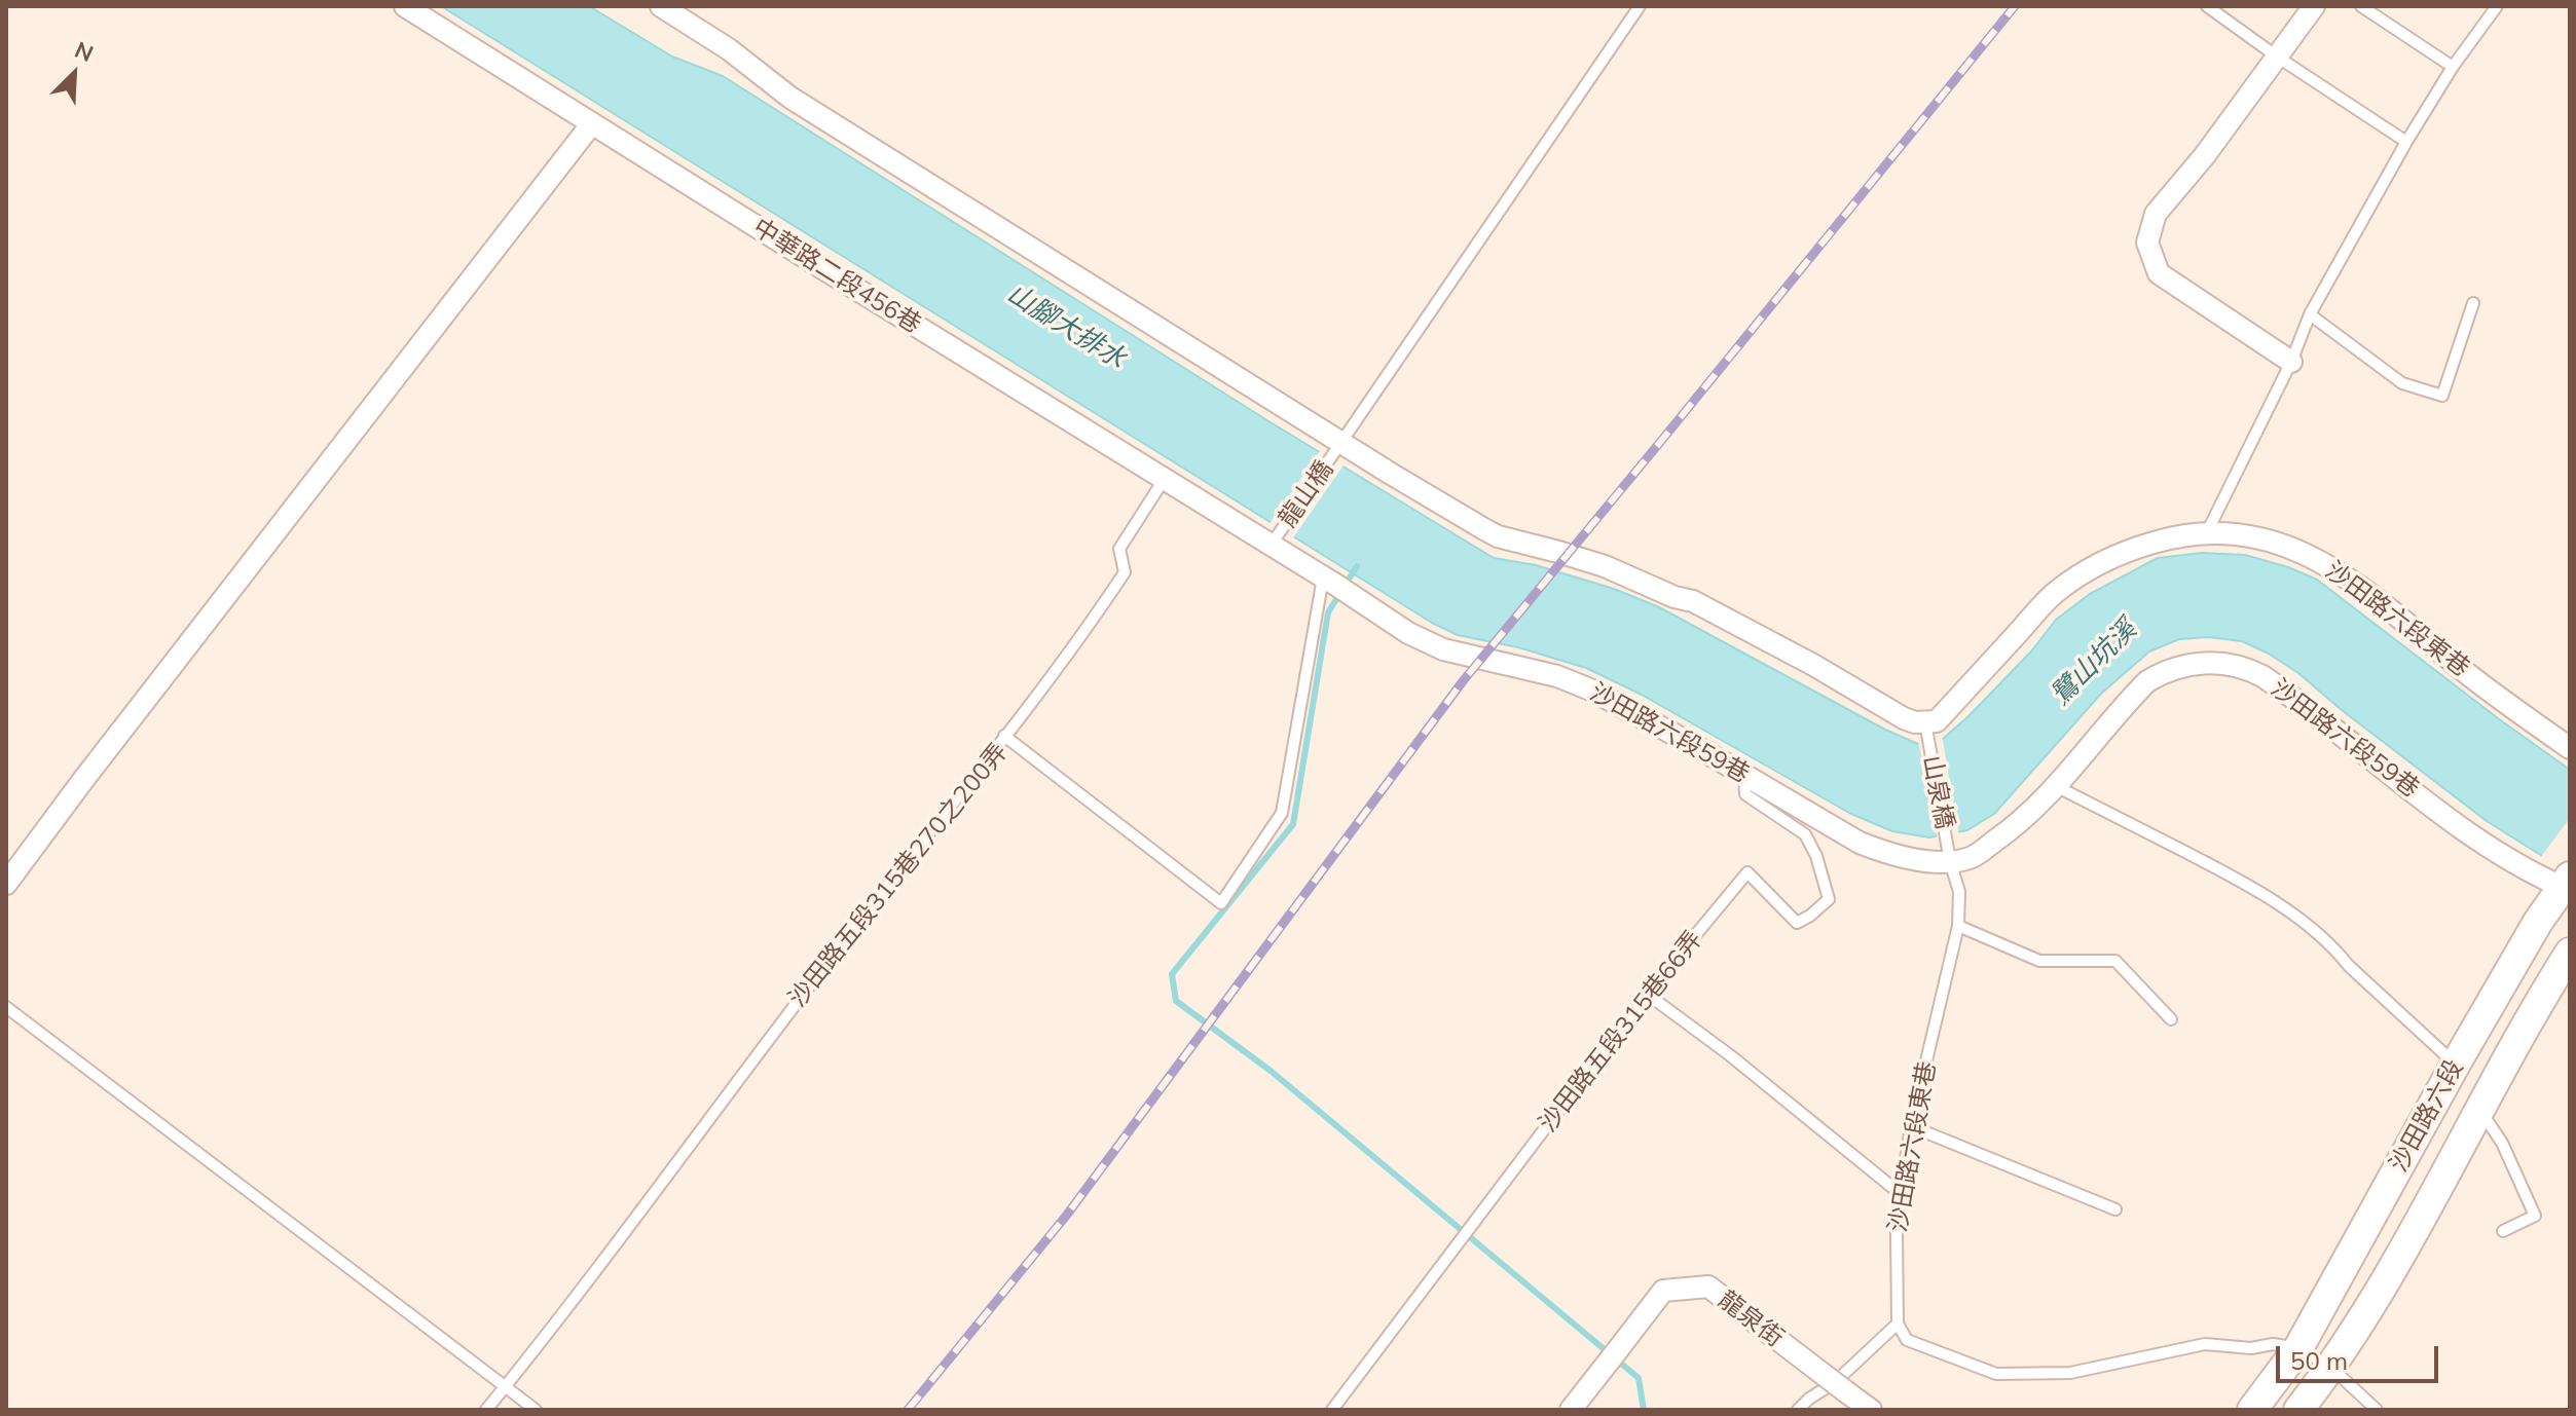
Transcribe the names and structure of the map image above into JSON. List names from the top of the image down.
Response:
{
  "streets": {
    "street": [
      "中華路二段456巷",
      "沙田路六段東巷",
      "沙田路六段59巷",
      "沙田路六段",
      "龍泉街"
    ],
    "lane": [
      "龍山橋",
      "山泉橋",
      "沙田路五段315巷270之200弄",
      "沙田路五段315巷66弄"
    ]
  },
  "crossings": [
    ["中華路二段456巷", "龍山橋"],
    ["中華路二段456巷", "沙田路六段59巷"],
    ["龍山橋", "沙田路六段59巷"],
    ["沙田路六段東巷", "沙田路六段59巷"],
    ["沙田路六段東巷", "山泉橋"],
    ["沙田路六段59巷", "山泉橋"],
    ["沙田路六段59巷", "沙田路五段315巷270之200弄"],
    ["沙田路六段59巷", "沙田路五段315巷66弄"],
    ["沙田路六段59巷", "沙田路六段"]
  ],
  "water": ["山腳大排水", "鷺山坑溪"],
  "scale_bar": "50 m",
  "north": "top right"
}
